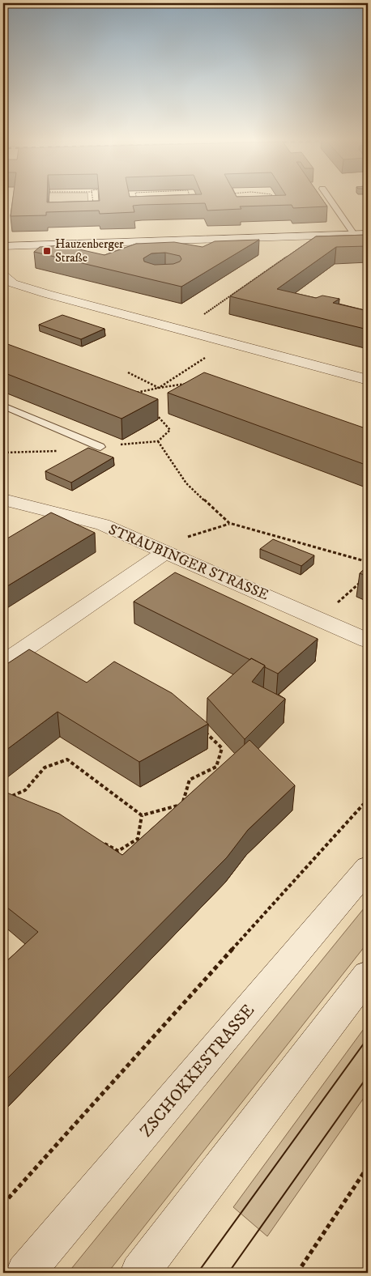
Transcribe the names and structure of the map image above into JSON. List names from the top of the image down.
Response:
{
  "streets": {
    "street": ["STRAUBINGER STRASSE", "ZSCHOKKESTRASSE"]
  },
  "places": {
    "transit": ["Hauzenberger Straße"]
  }
}
